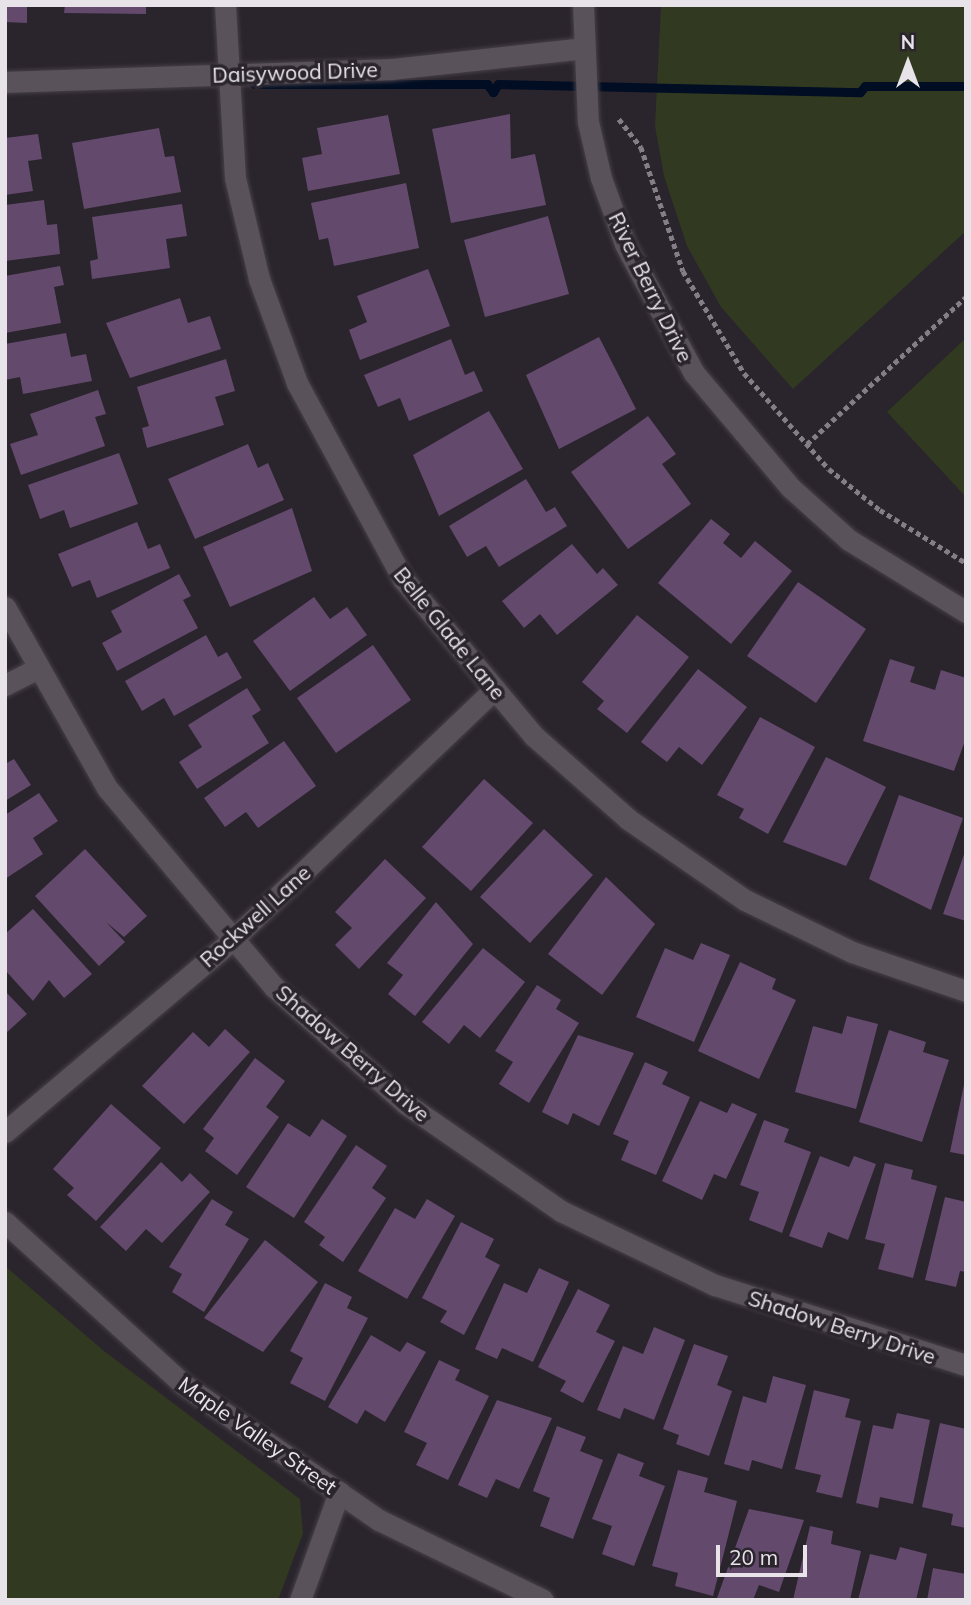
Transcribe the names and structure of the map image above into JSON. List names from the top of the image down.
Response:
{
  "streets": {
    "street": [
      "Daisywood Drive",
      "River Berry Drive",
      "Belle Glade Lane",
      "Rockwell Lane",
      "Shadow Berry Drive",
      "Maple Valley Street"
    ]
  },
  "crossings": [
    ["Daisywood Drive", "River Berry Drive"],
    ["Daisywood Drive", "Belle Glade Lane"],
    ["Belle Glade Lane", "Rockwell Lane"],
    ["Rockwell Lane", "Shadow Berry Drive"]
  ],
  "scale_bar": "20 m",
  "north": "top"
}
